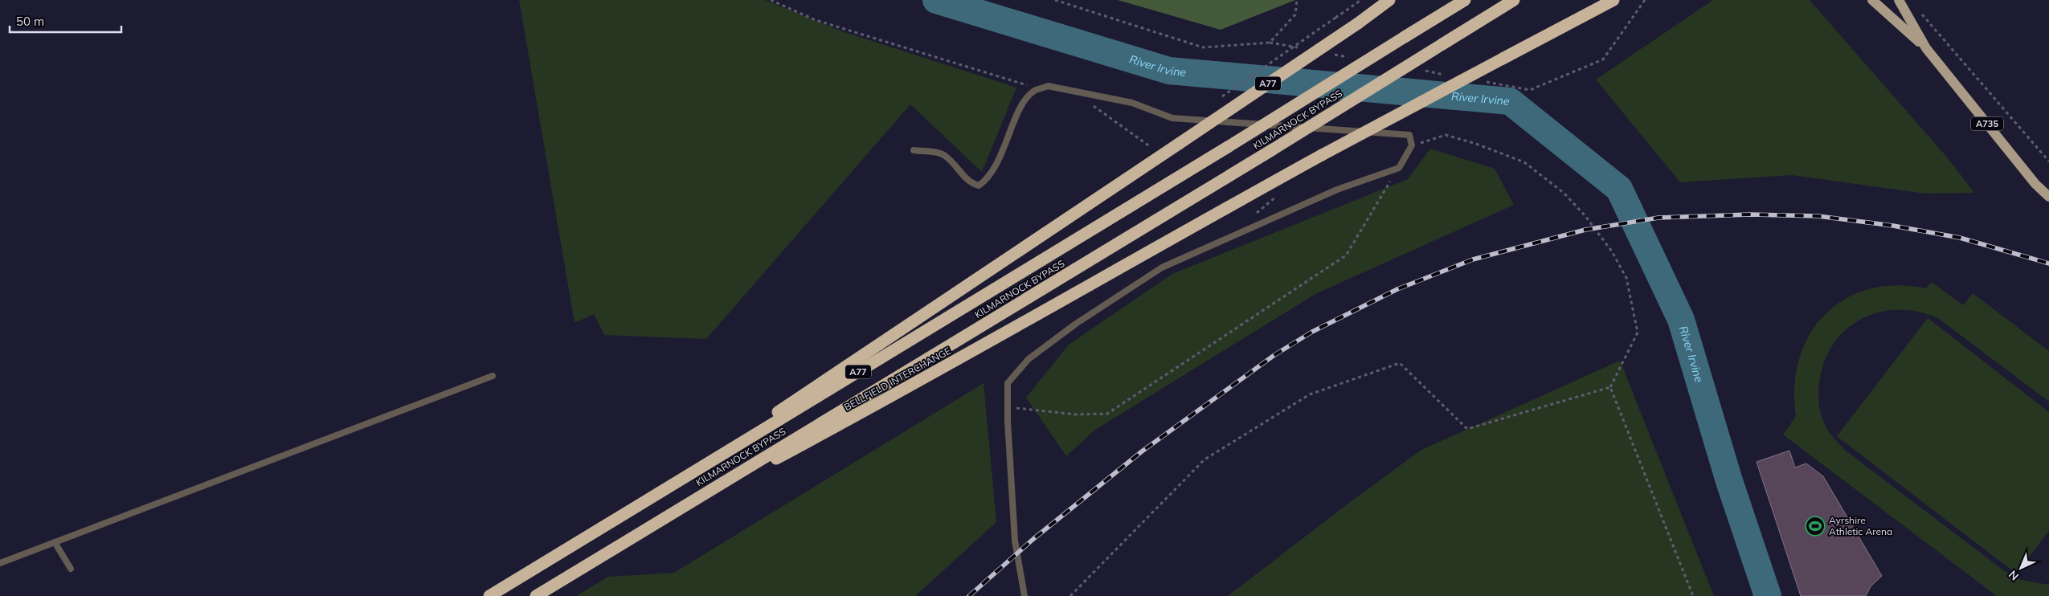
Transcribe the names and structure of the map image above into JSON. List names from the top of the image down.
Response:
{
  "streets": {
    "highway": ["A77", "KILMARNOCK BYPASS", "BELLFIELD INTERCHANGE"],
    "main road": ["A735"]
  },
  "crossings": [
    ["A77", "KILMARNOCK BYPASS"],
    ["KILMARNOCK BYPASS", "BELLFIELD INTERCHANGE"]
  ],
  "water": ["River Irvine"],
  "places": {
    "sports": ["Ayrshire Athletic Arena"]
  },
  "scale_bar": "50 m",
  "north": "bottom left"
}
